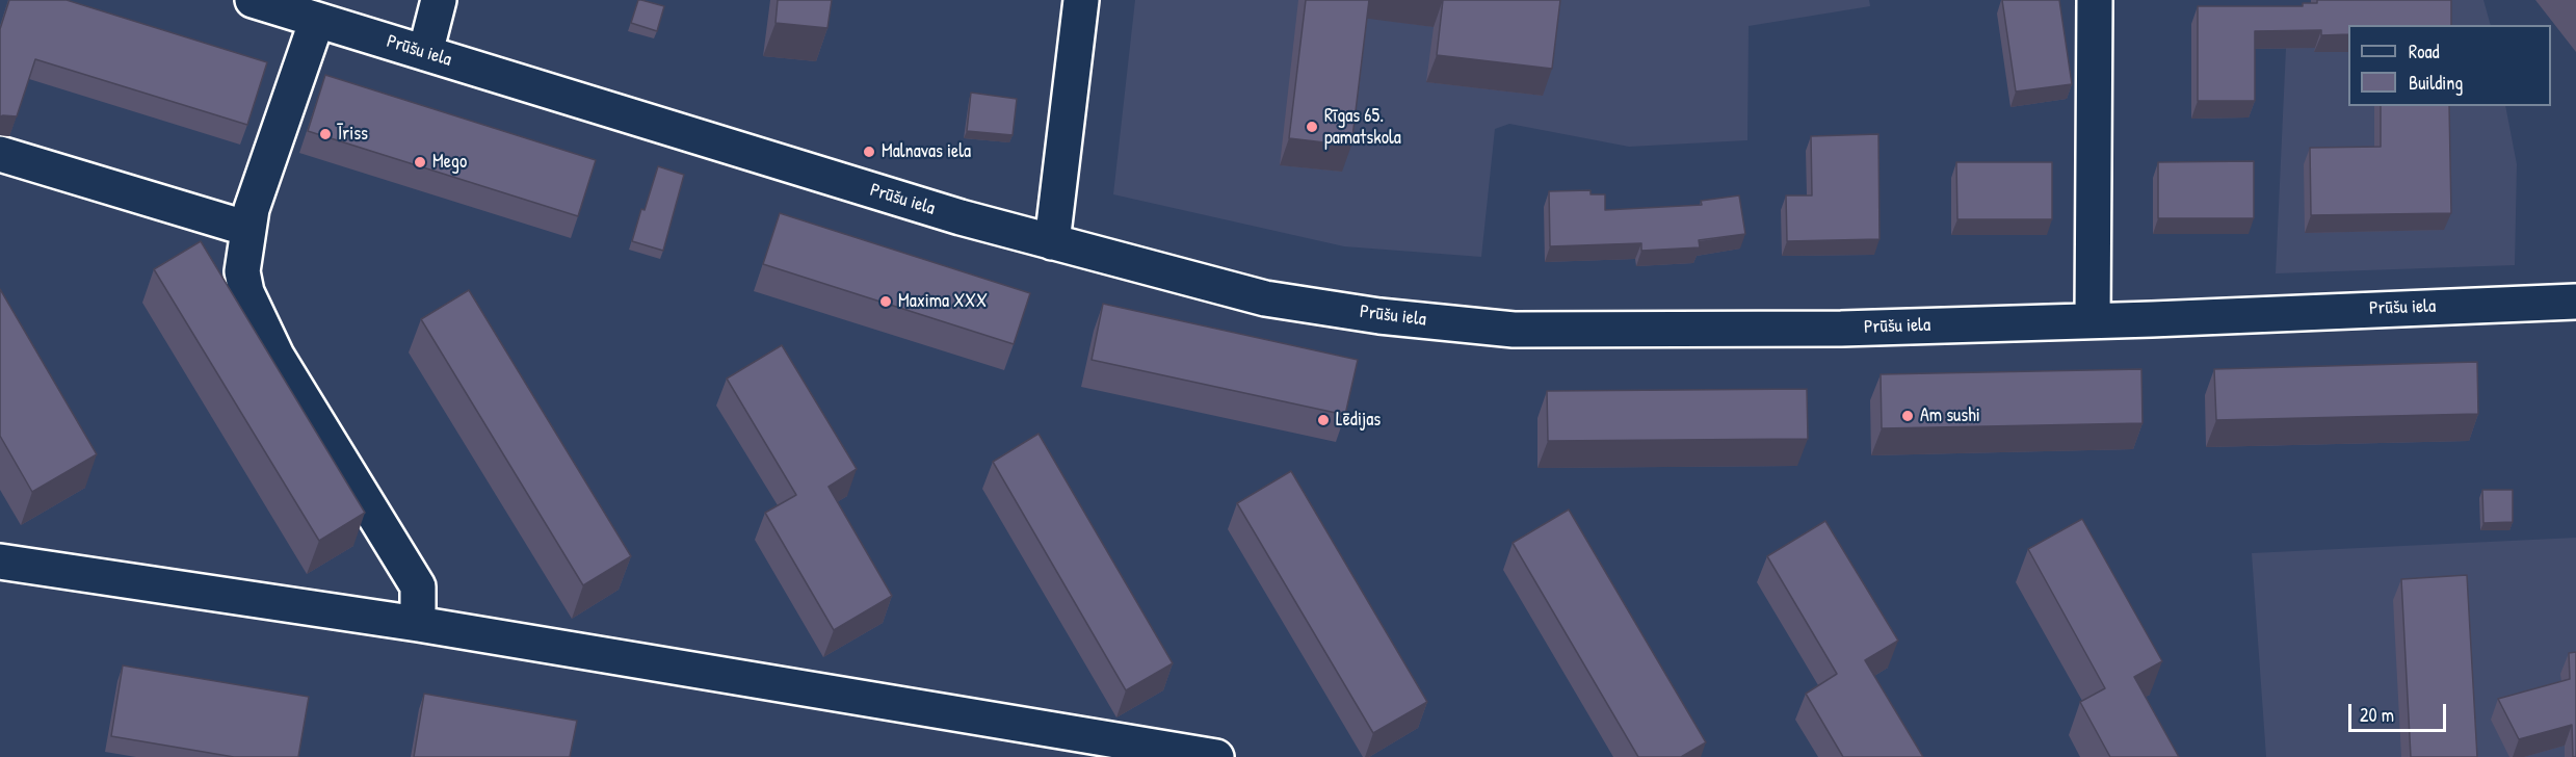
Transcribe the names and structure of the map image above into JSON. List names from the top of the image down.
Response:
{
  "streets": {
    "street": ["Prūšu iela"]
  },
  "places": [
    "Rīgas 65. pamatskola",
    "Īriss",
    "Malnavas iela",
    "Mego",
    "Maxima XXX",
    "Am sushi",
    "Lēdijas"
  ],
  "legend": ["Road", "Building"],
  "scale_bar": "20 m"
}
